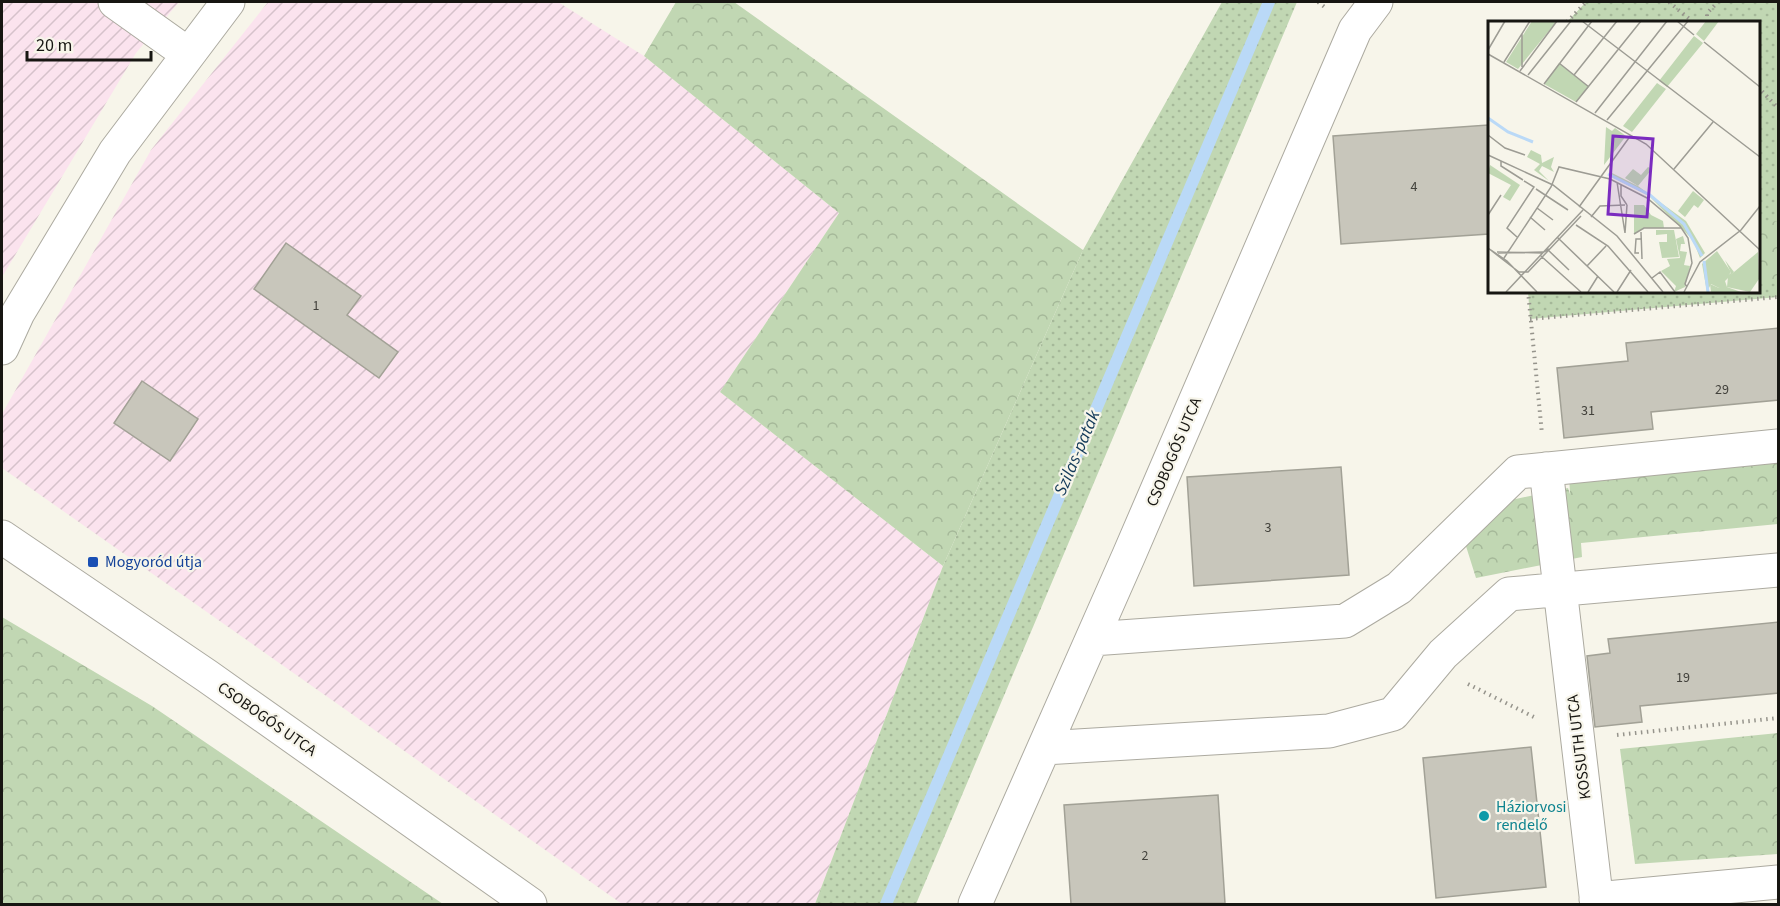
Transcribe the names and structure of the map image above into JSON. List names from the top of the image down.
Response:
{
  "streets": {
    "street": ["CSOBOGÓS UTCA", "KOSSUTH UTCA"]
  },
  "water": ["Szilas-patak"],
  "places": {
    "transit": ["Mogyoród útja"],
    "other": ["Háziorvosi rendelő"]
  },
  "house_numbers": [
    "4",
    "1",
    "29",
    "31",
    "3",
    "19",
    "2"
  ],
  "scale_bar": "20 m"
}
